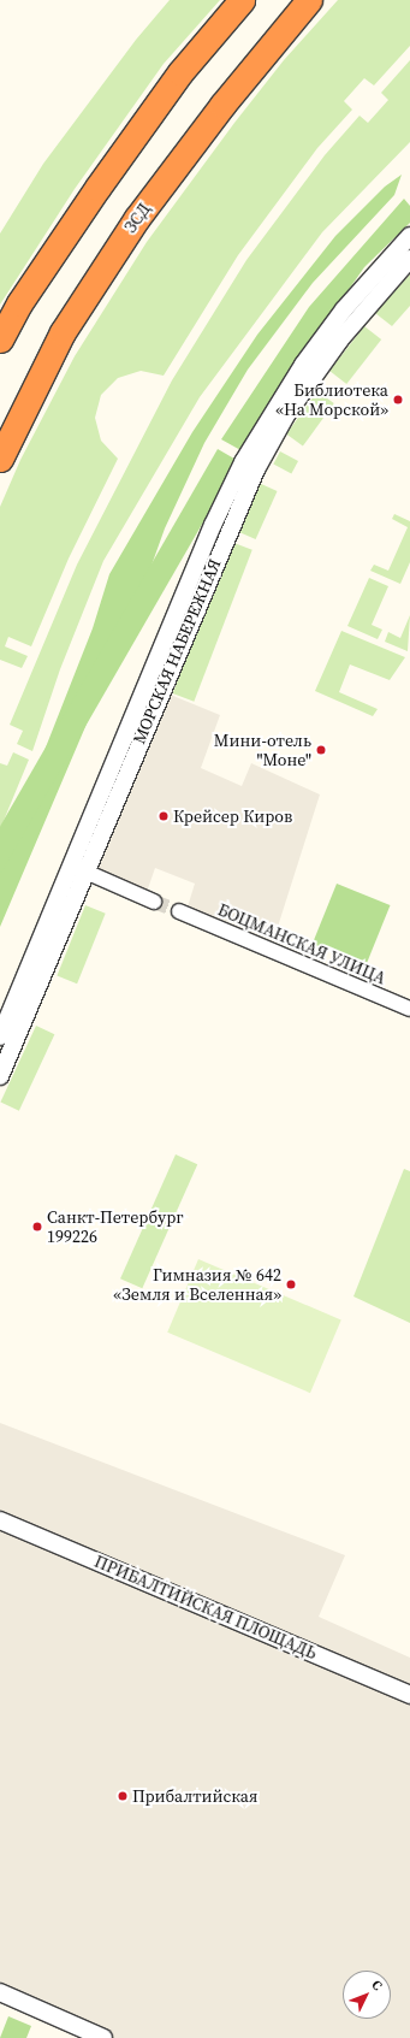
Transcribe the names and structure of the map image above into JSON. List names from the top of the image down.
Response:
{
  "streets": {
    "highway": ["ЗСД"],
    "street": ["МОРСКАЯ НАБЕРЕЖНАЯ", "БОЦМАНСКАЯ УЛИЦА", "ПРИБАЛТИЙСКАЯ ПЛОЩАДЬ"]
  },
  "places": [
    "Библиотека «На Морской»",
    "Мини-отель \"Моне\"",
    "Крейсер Киров",
    "Санкт-Петербург 199226",
    "Гимназия № 642 «Земля и Вселенная»",
    "Прибалтийская"
  ],
  "north": "top right"
}
